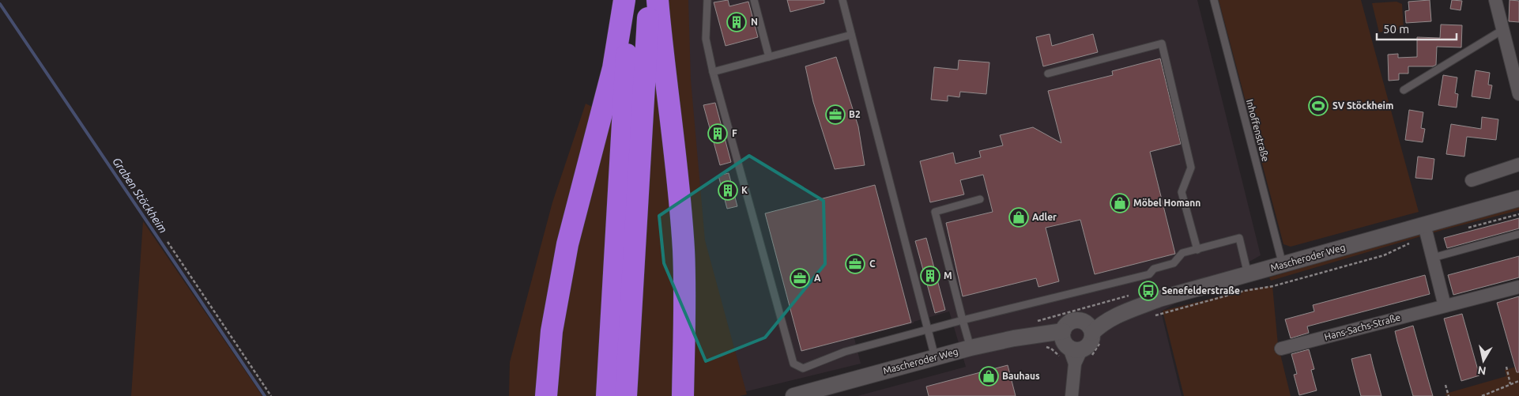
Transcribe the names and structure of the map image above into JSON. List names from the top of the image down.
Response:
{
  "streets": {
    "street": ["Mascheroder Weg", "Hans-Sachs-Straße"],
    "lane": ["Inhoffenstraße"]
  },
  "crossings": [
    ["Inhoffenstraße", "Mascheroder Weg"]
  ],
  "water": ["Graben Stöckheim"],
  "places": {
    "building": [
      "N",
      "F",
      "K",
      "M"
    ],
    "sports": ["SV Stöckheim"],
    "office": ["B2", "C", "A"],
    "shop": ["Möbel Homann", "Adler", "Bauhaus"],
    "bus stop": ["Senefelderstraße"]
  },
  "scale_bar": "50 m",
  "north": "bottom"
}
